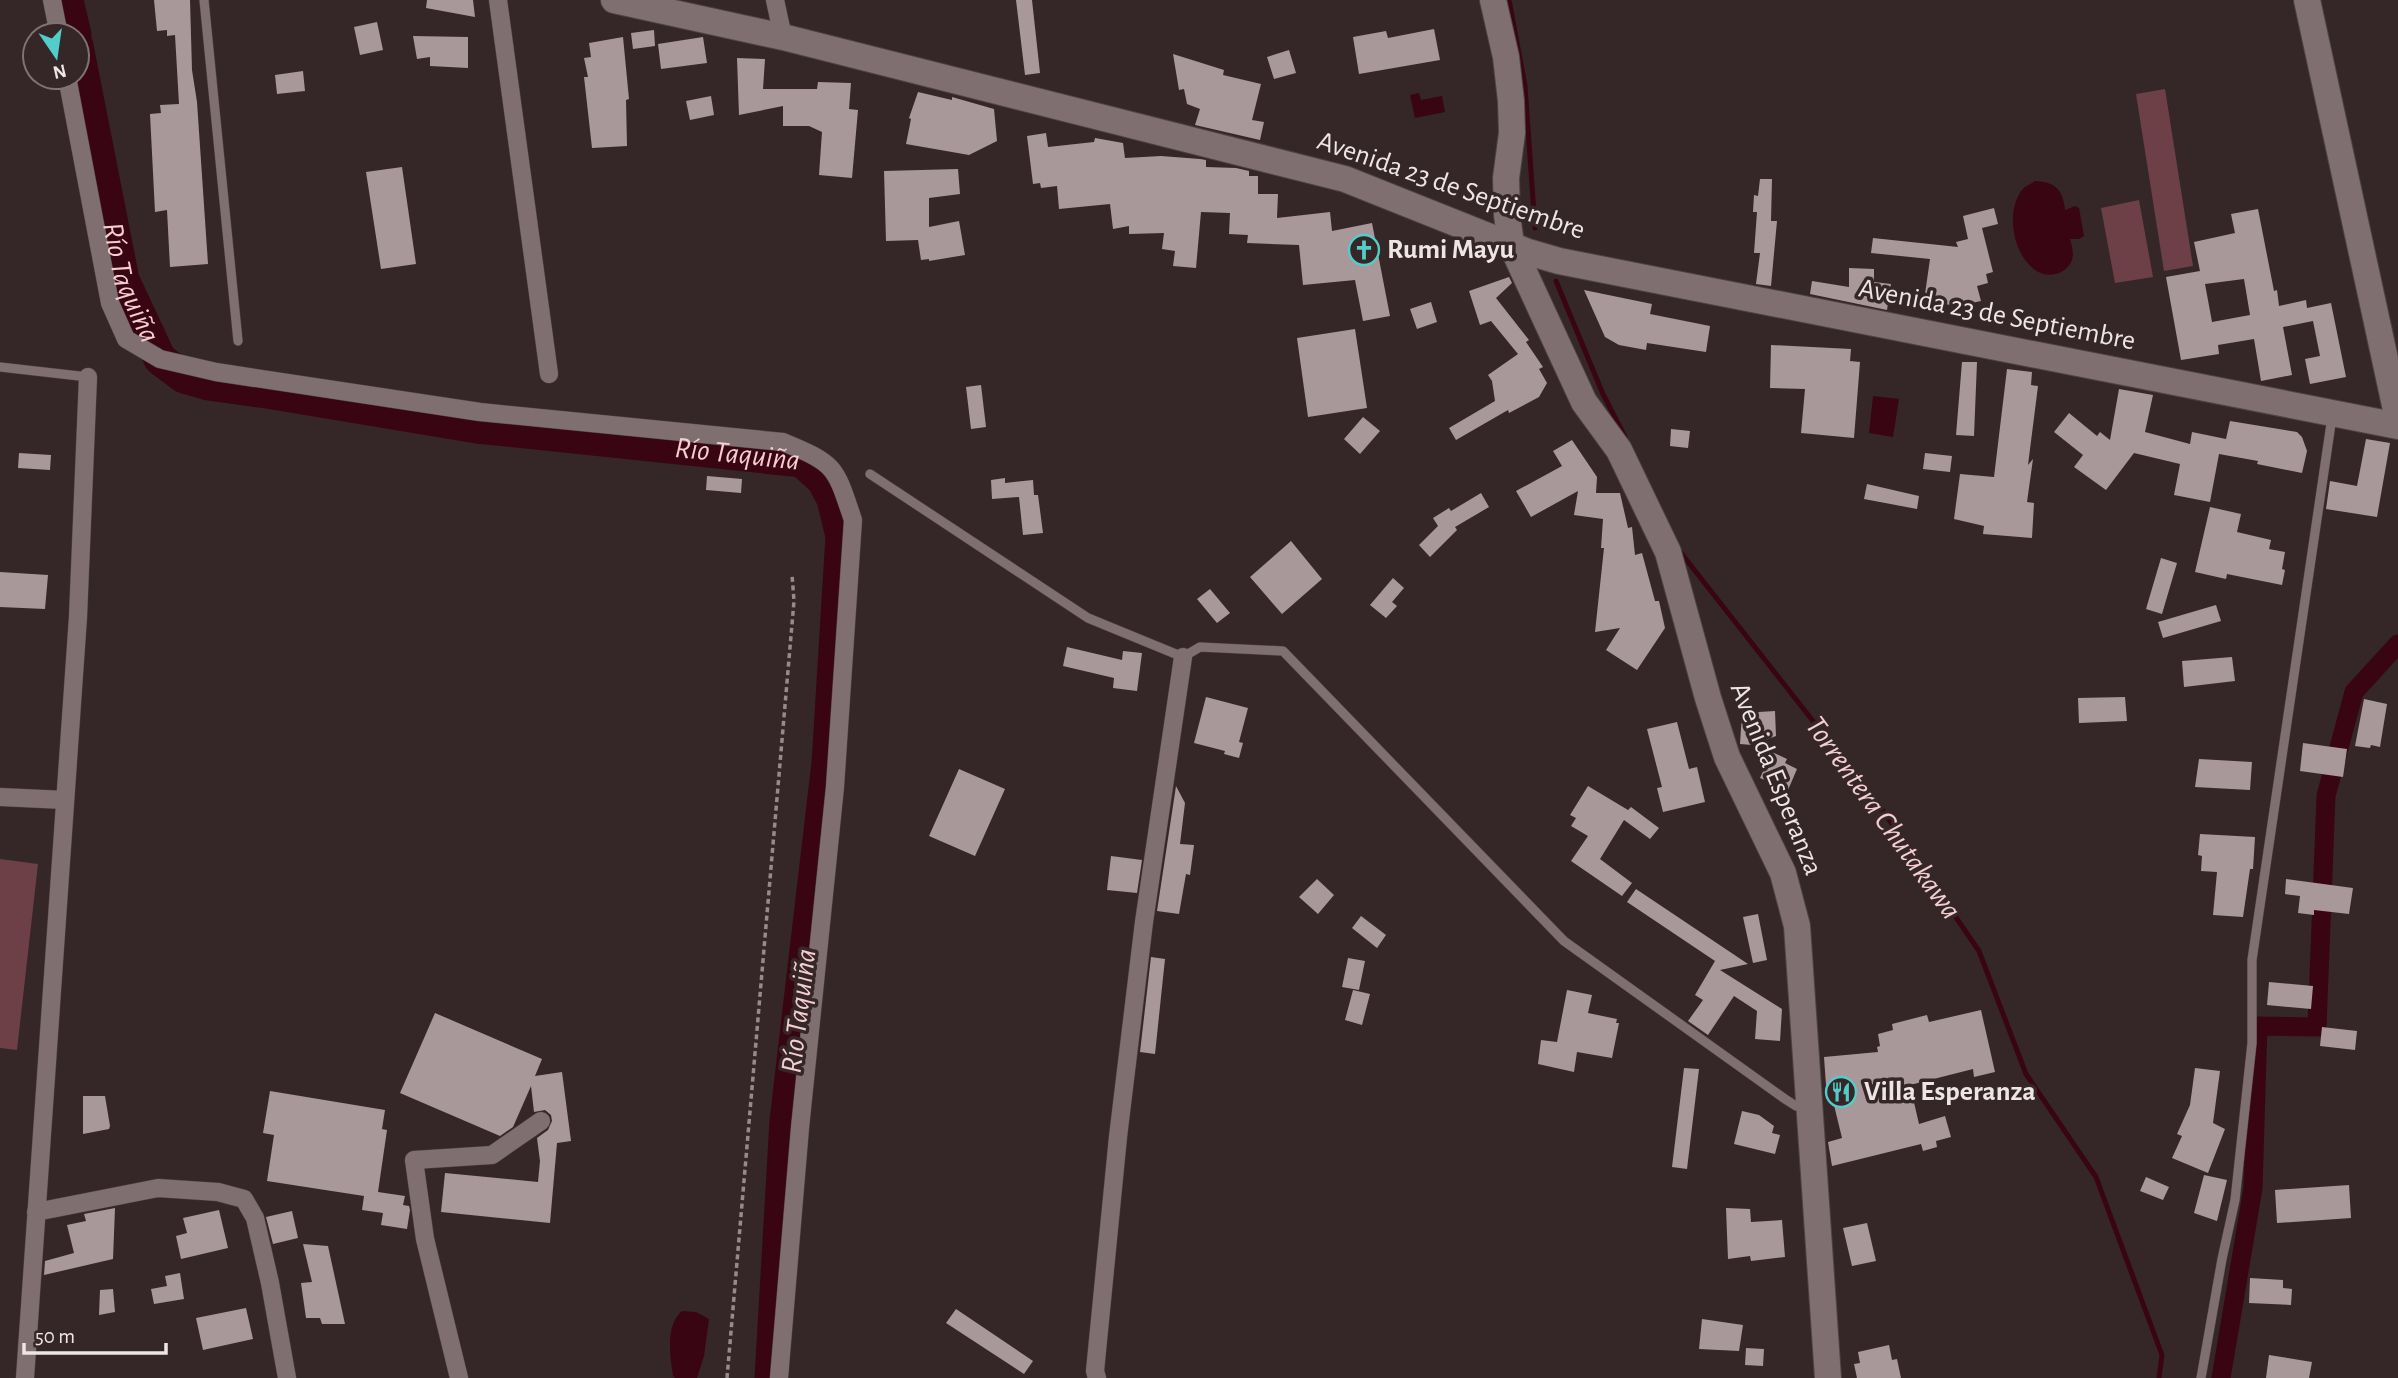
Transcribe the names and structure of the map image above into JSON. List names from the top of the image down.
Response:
{
  "streets": {
    "main road": ["Avenida 23 de Septiembre", "Avenida Esperanza"]
  },
  "crossings": [
    ["Avenida 23 de Septiembre", "Avenida Esperanza"]
  ],
  "water": ["Río Taquiña", "Torrentera Chutakawa"],
  "places": {
    "church": ["Rumi Mayu"],
    "restaurant": ["Villa Esperanza"]
  },
  "scale_bar": "50 m",
  "north": "bottom"
}
